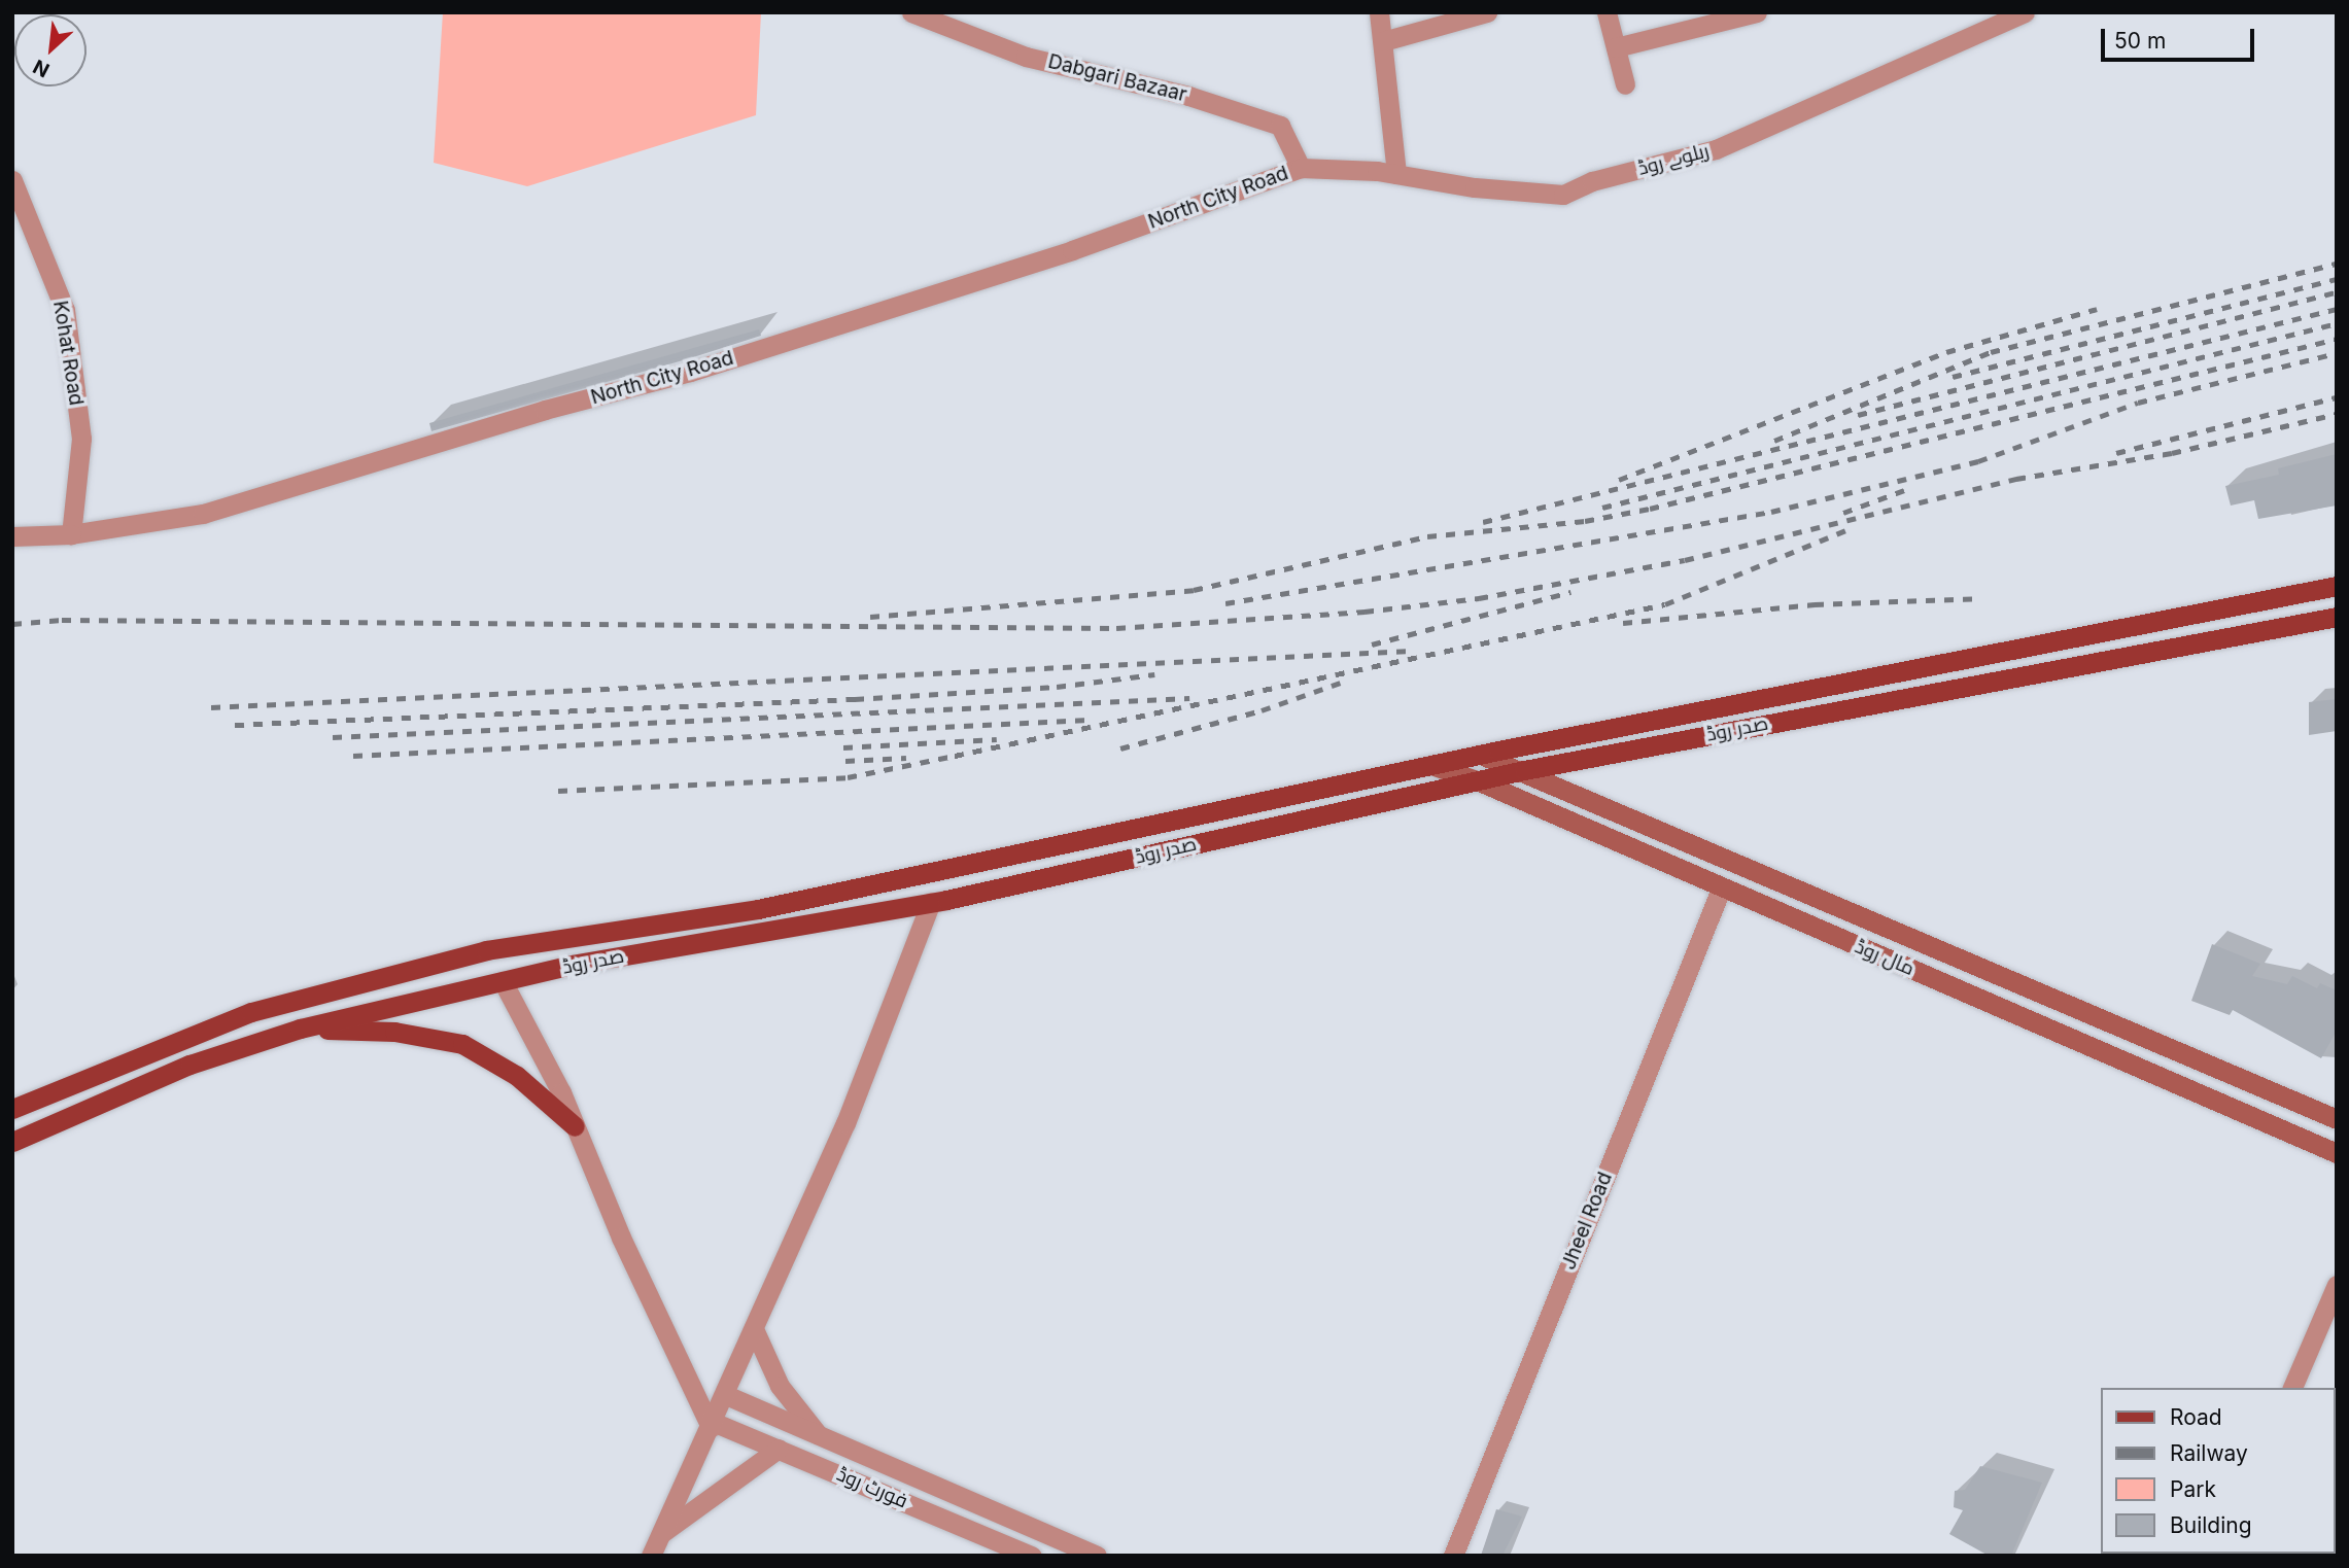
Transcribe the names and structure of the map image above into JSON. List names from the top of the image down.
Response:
{
  "streets": {
    "main road": ["صدر روڈ", "مال روڈ"],
    "street": [
      "Dabgari Bazaar",
      "ریلوے روڈ",
      "North City Road",
      "Kohat Road",
      "Jheel Road",
      "فورٹ روڈ"
    ]
  },
  "crossings": [
    ["Dabgari Bazaar", "ریلوے روڈ"],
    ["Dabgari Bazaar", "North City Road"],
    ["ریلوے روڈ", "North City Road"],
    ["North City Road", "Kohat Road"],
    ["صدر روڈ", "مال روڈ"],
    ["مال روڈ", "Jheel Road"]
  ],
  "legend": [
    "Road",
    "Railway",
    "Park",
    "Building"
  ],
  "scale_bar": "50 m",
  "north": "bottom left"
}
